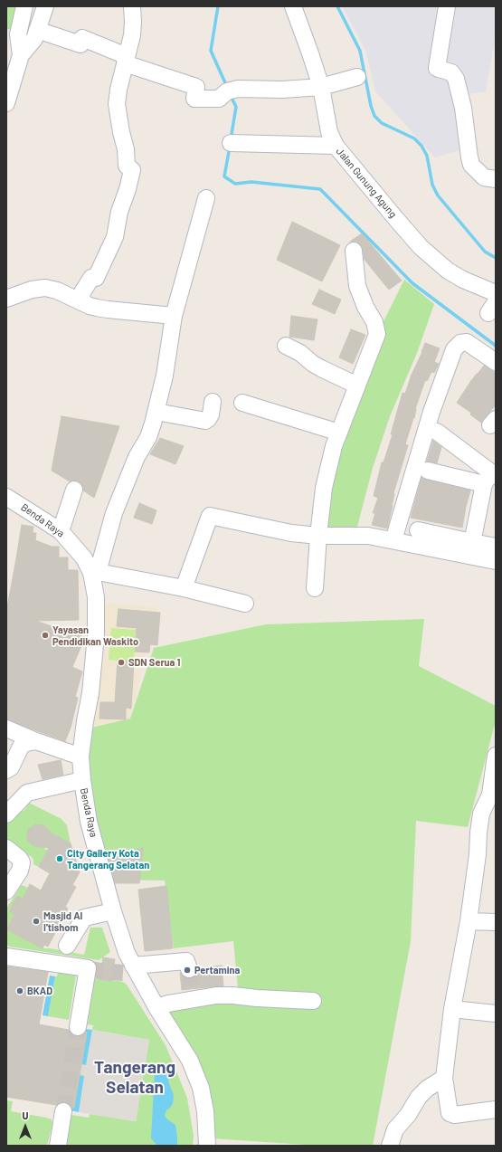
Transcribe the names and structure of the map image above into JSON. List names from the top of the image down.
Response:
{
  "streets": {
    "street": ["Jalan Gunung Agung", "Benda Raya"]
  },
  "districts": ["Tangerang Selatan"],
  "places": [
    "Yayasan Pendidikan Waskito",
    "SDN Serua 1",
    "City Gallery Kota Tangerang Selatan",
    "Masjid Al I'tishom",
    "Pertamina",
    "BKAD"
  ],
  "north": "top"
}
